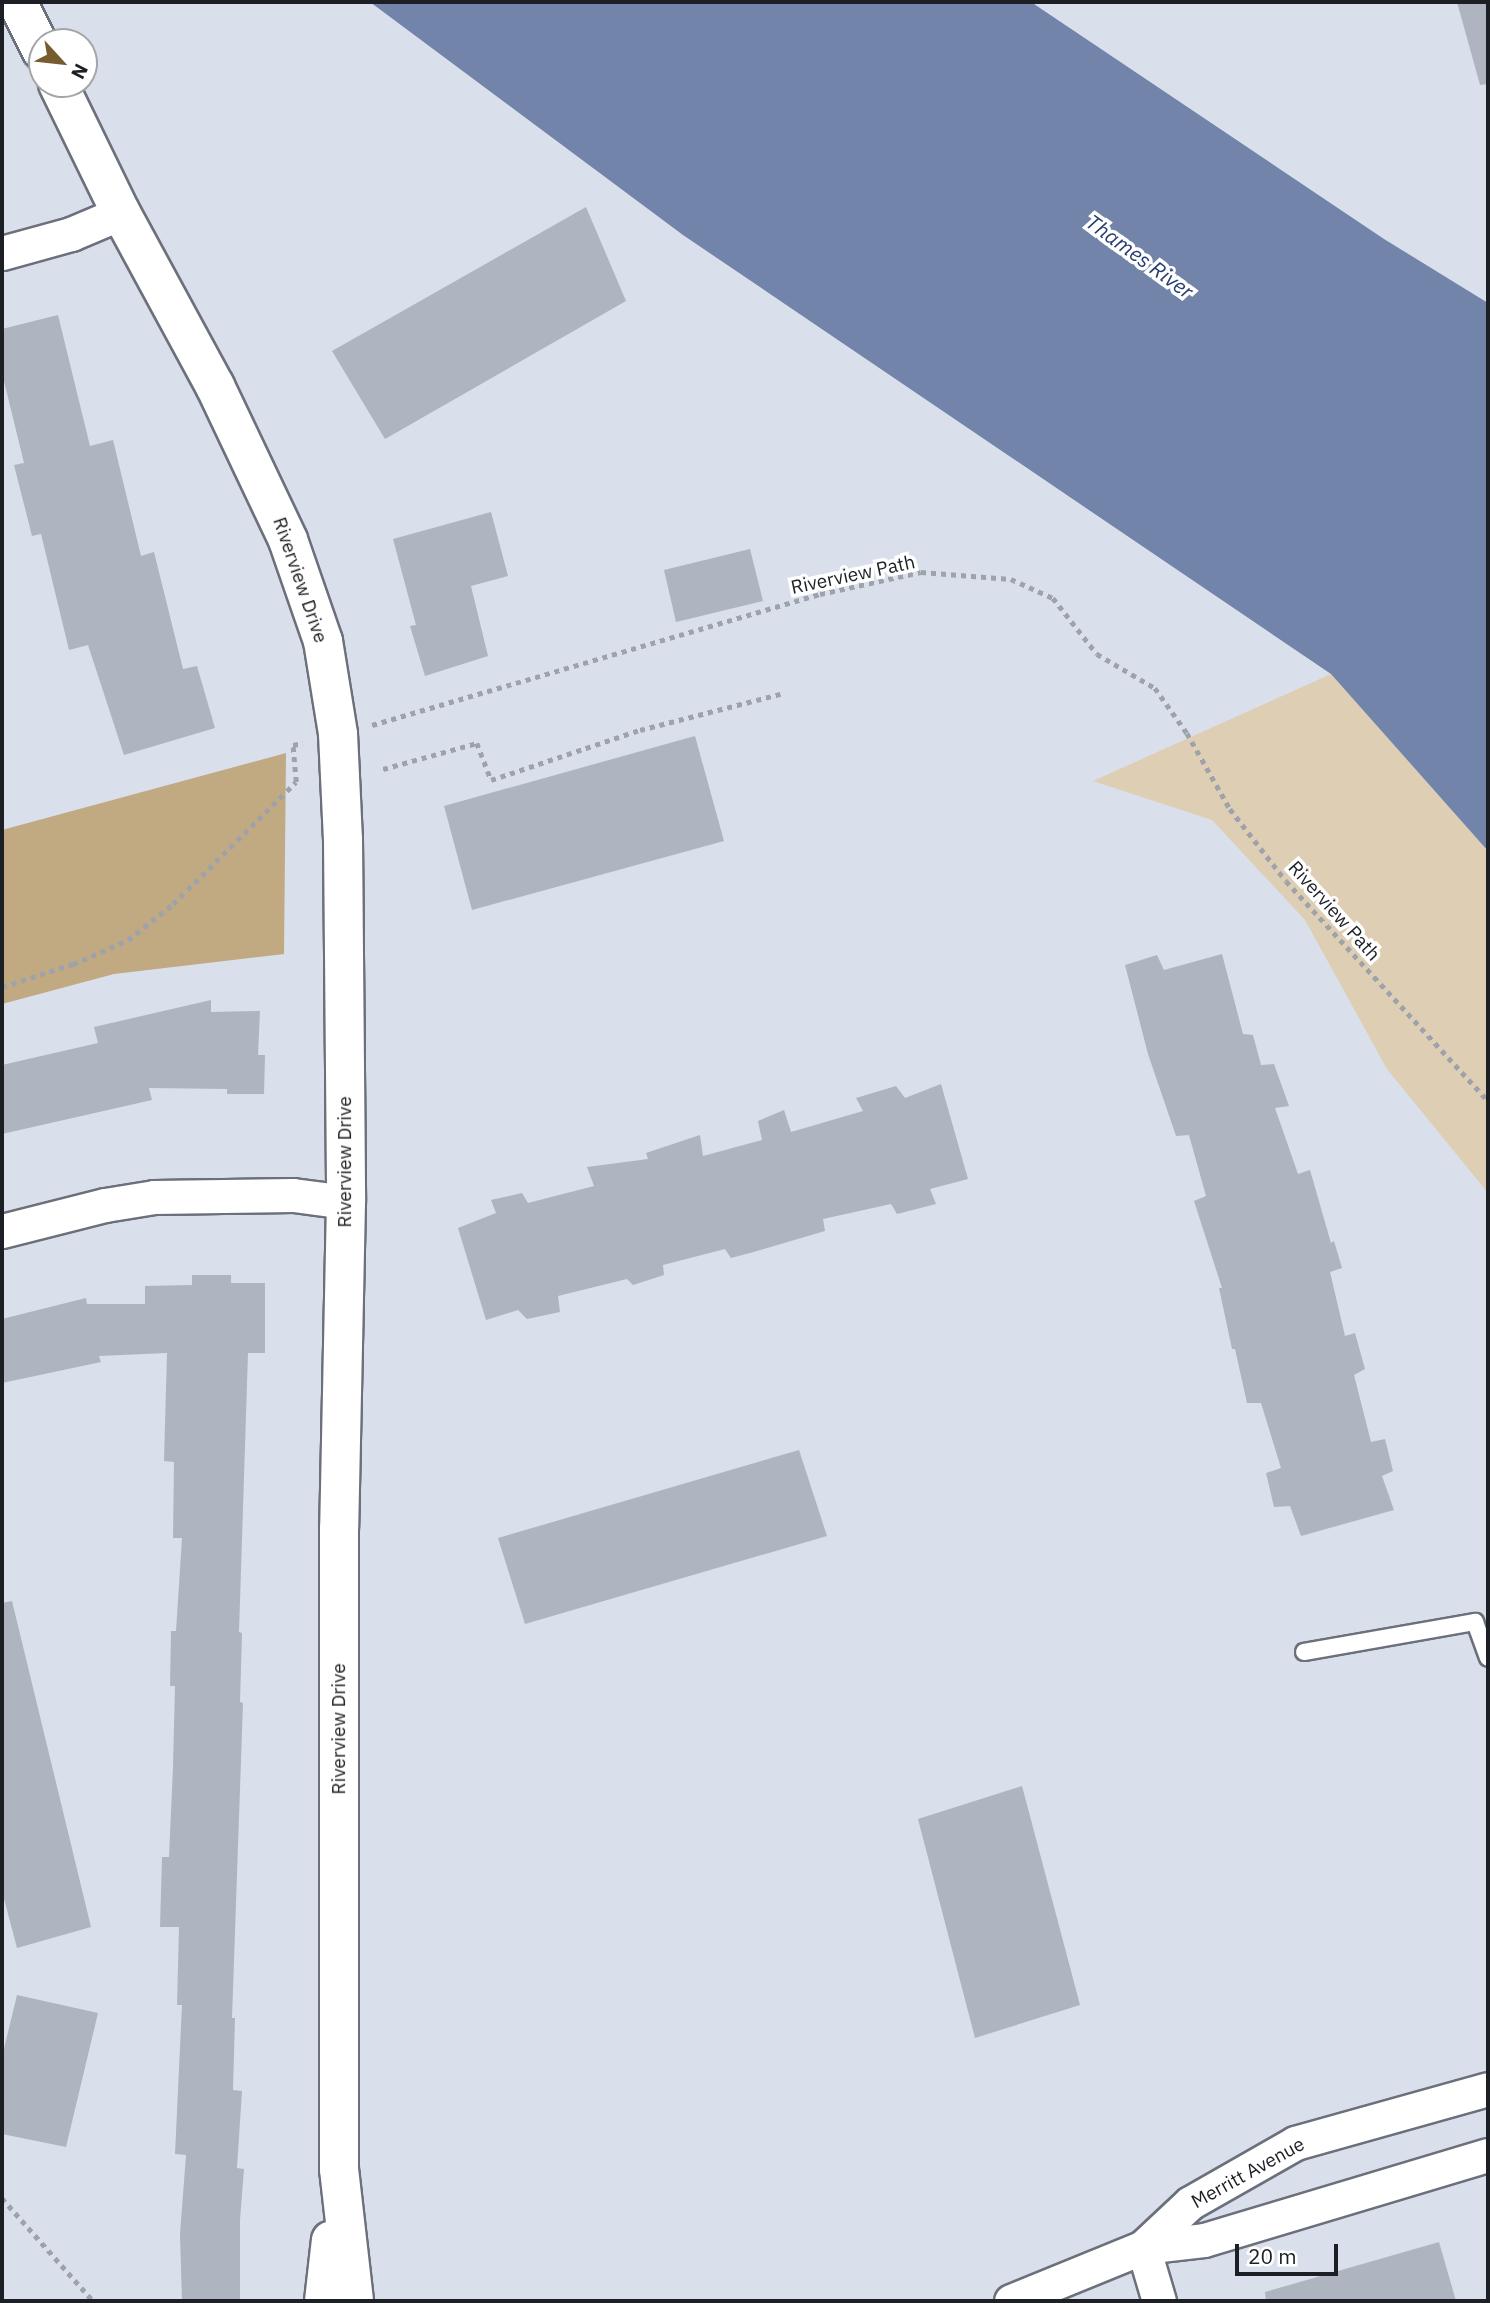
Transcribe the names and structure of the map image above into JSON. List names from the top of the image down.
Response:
{
  "streets": {
    "street": ["Riverview Drive", "Merritt Avenue"],
    "path": ["Riverview Path"]
  },
  "crossings": [
    ["Riverview Path", "Riverview Drive"]
  ],
  "water": ["Thames River"],
  "scale_bar": "20 m",
  "north": "bottom right"
}
